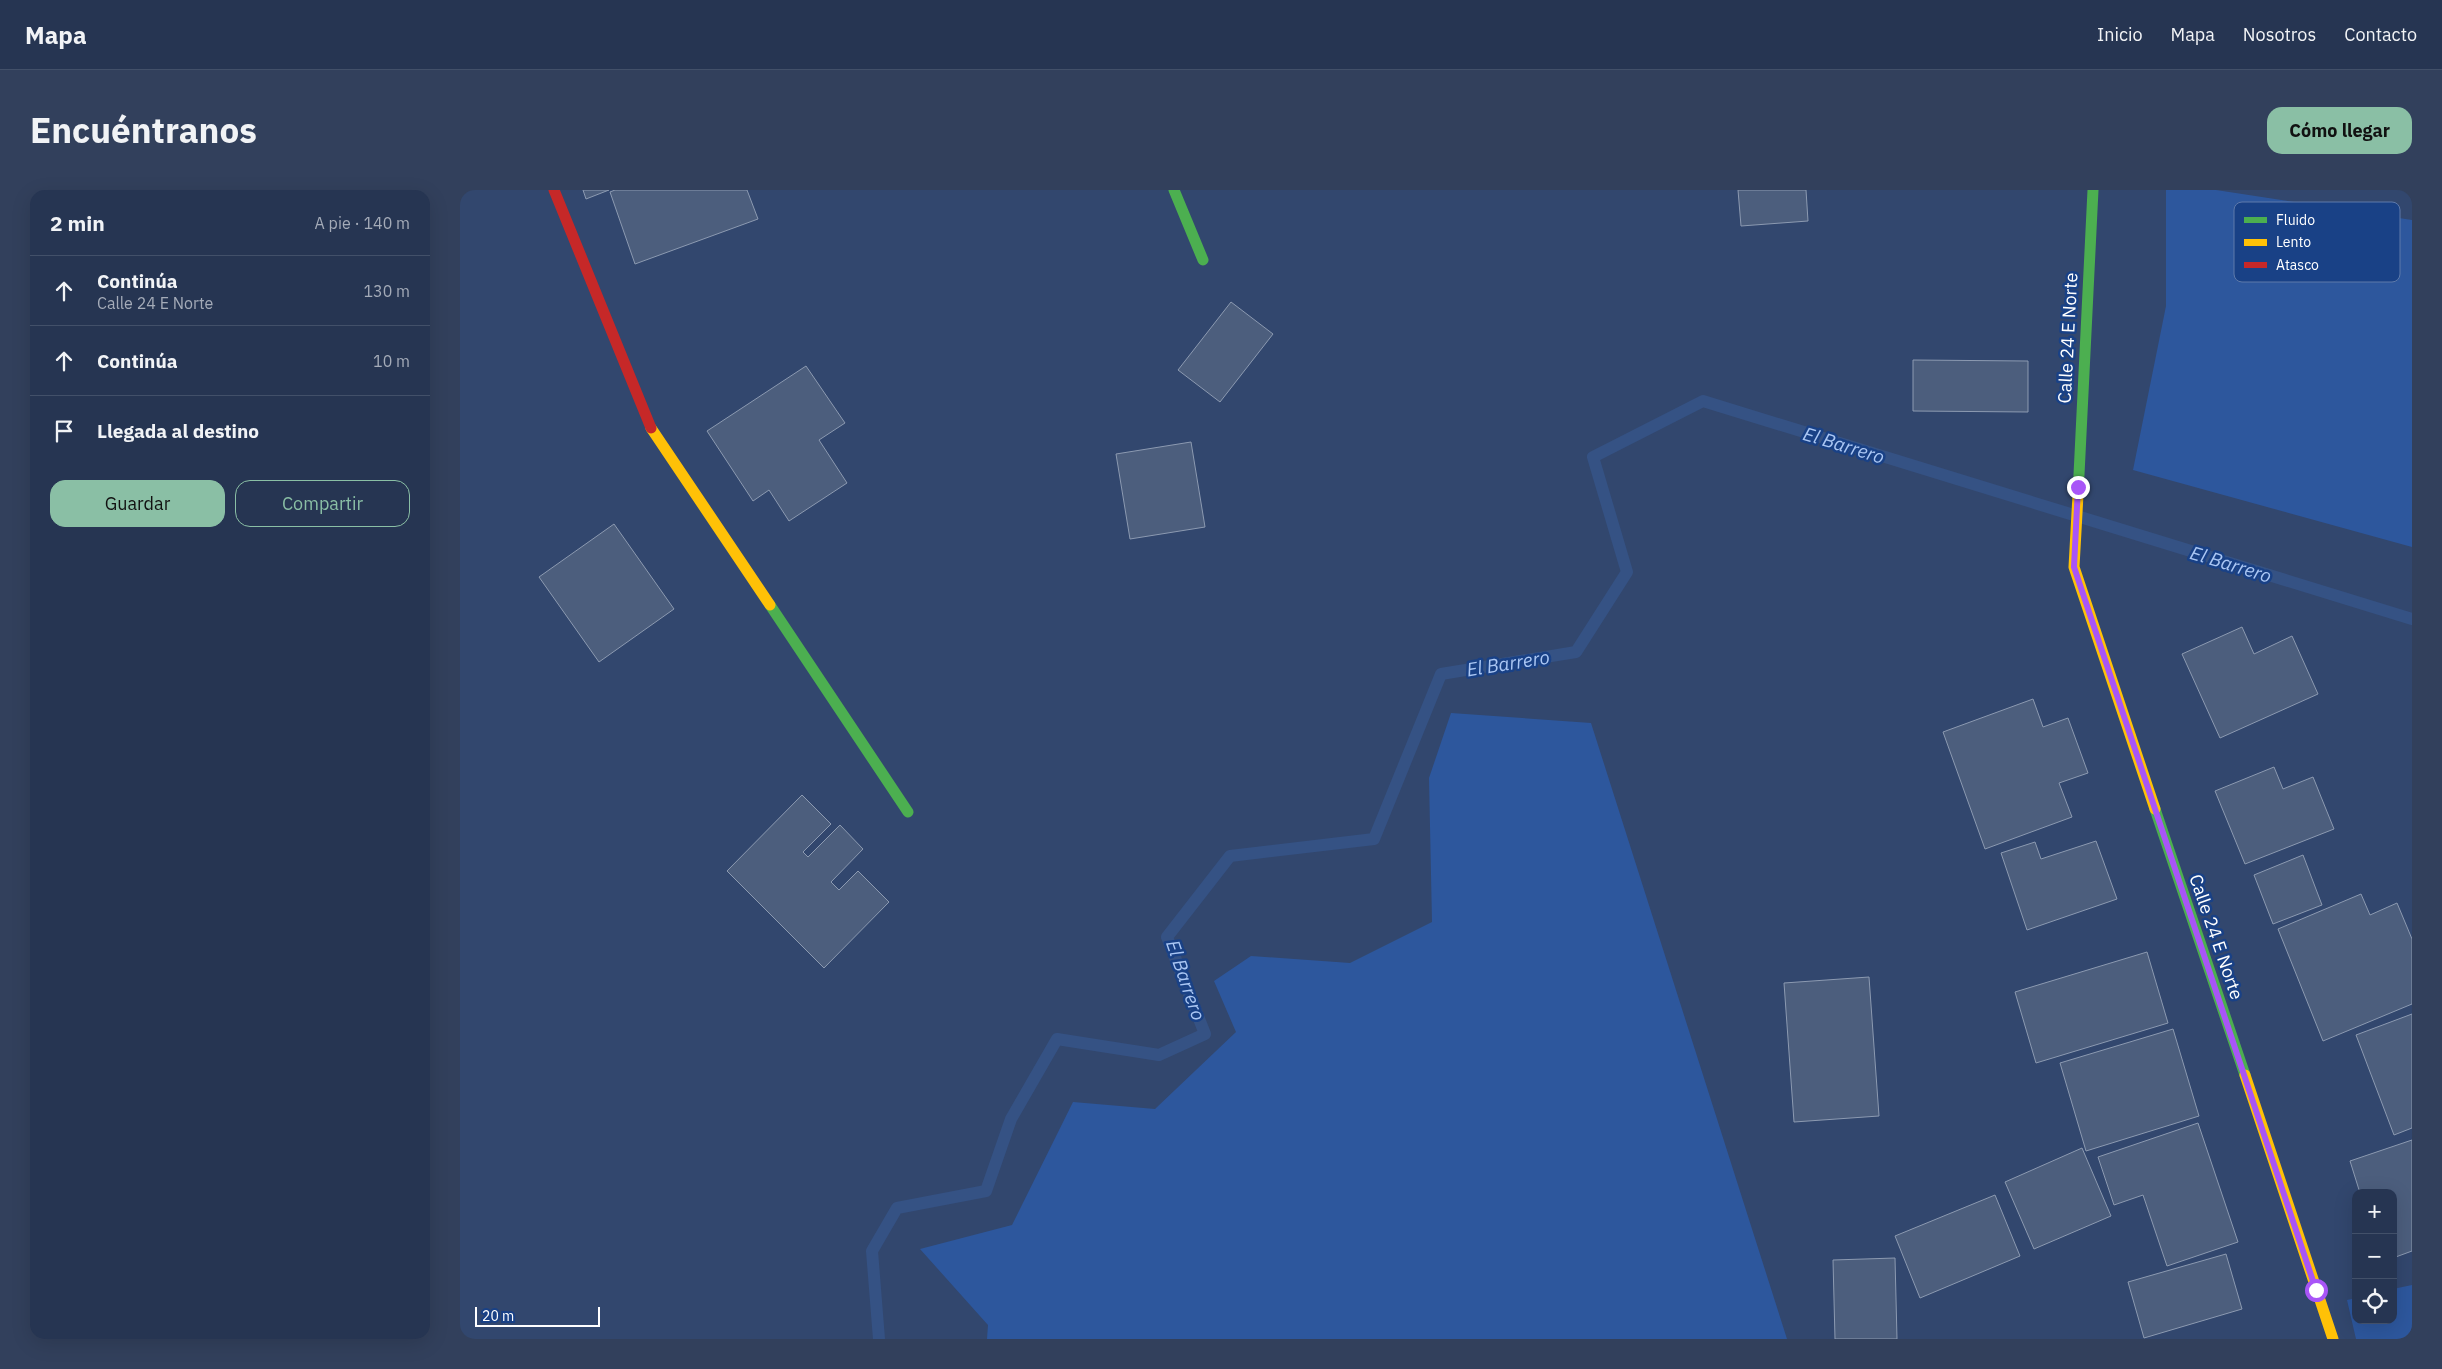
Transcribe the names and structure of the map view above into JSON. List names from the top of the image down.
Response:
{
  "streets": {
    "main road": ["Calle 24 E Norte"]
  },
  "water": ["El Barrero"],
  "legend": ["Fluido", "Lento", "Atasco"],
  "scale_bar": "20 m",
  "page": {
    "header": "Mapa",
    "nav": [
      "Inicio",
      "Mapa",
      "Nosotros",
      "Contacto"
    ],
    "title": "Encuéntranos",
    "buttons": [
      "Cómo llegar",
      ["Guardar", "Compartir"]
    ],
    "heading": ["2 min", "A pie · 140 m"],
    "list": [
      ["Continúa", "Calle 24 E Norte", "130 m"],
      ["Continúa", "10 m"],
      "Llegada al destino"
    ],
    "map_buttons": ["+", "−"],
    "scale": "20 m"
  }
}
